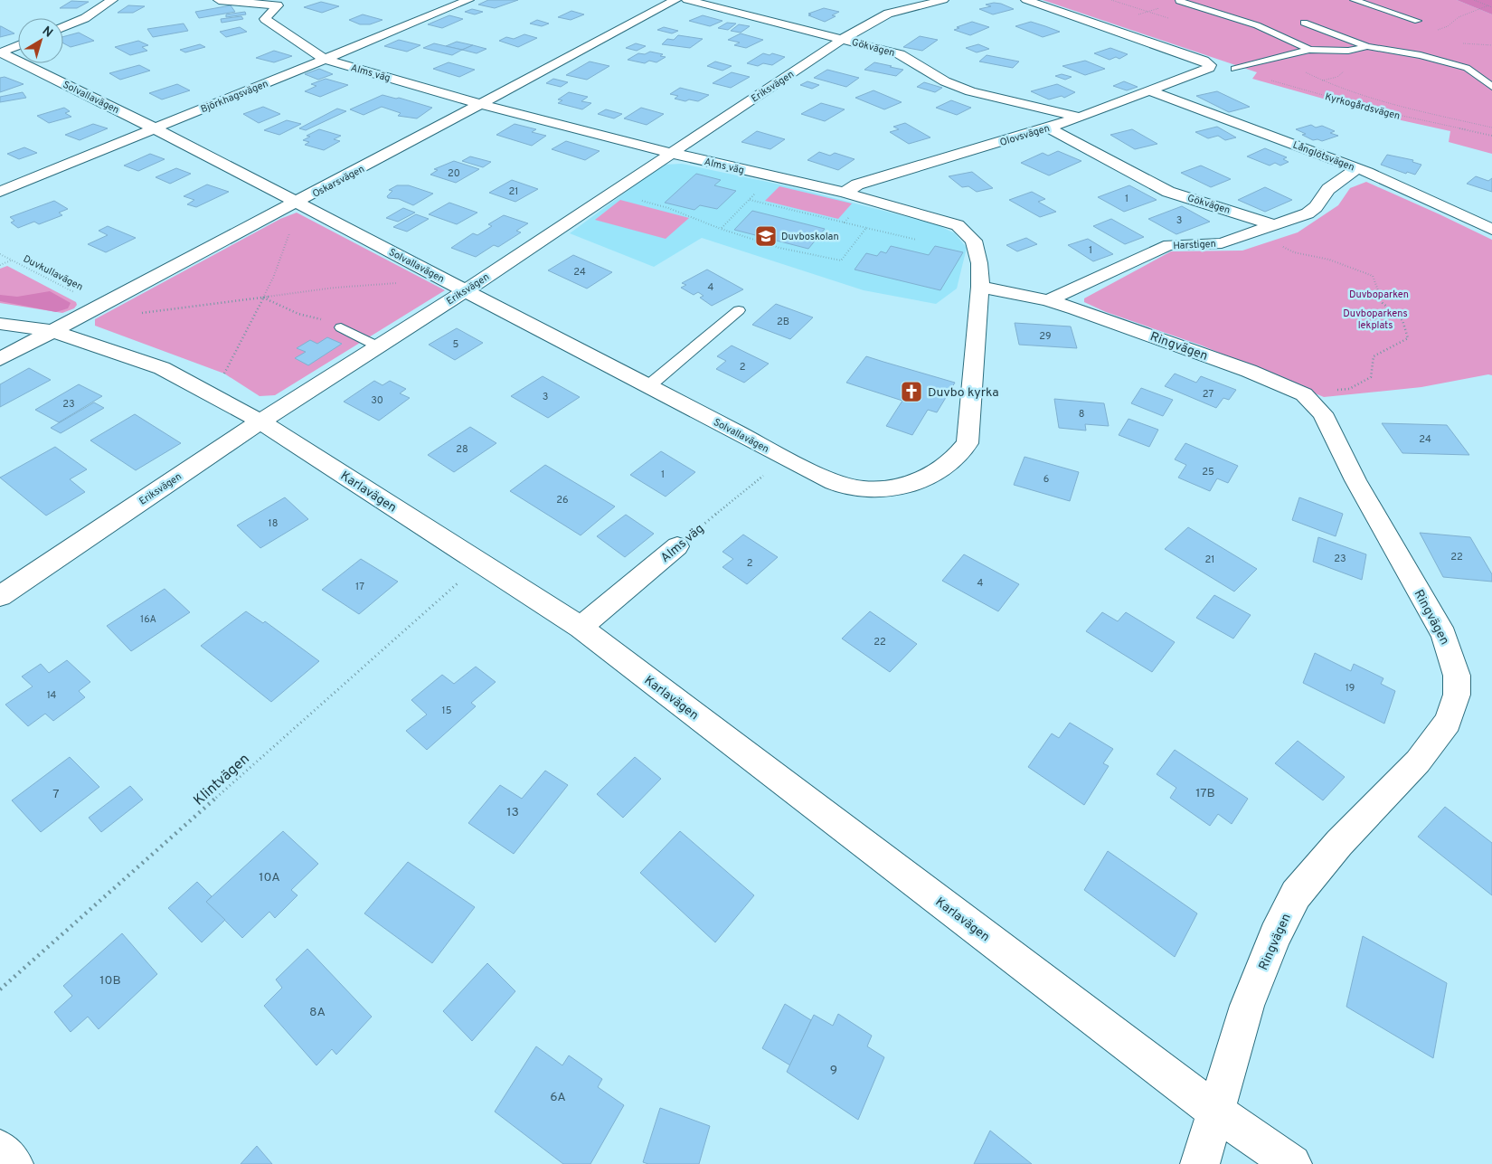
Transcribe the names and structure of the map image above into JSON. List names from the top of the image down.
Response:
{
  "streets": {
    "street": [
      "Gökvägen",
      "Alms väg",
      "Eriksvägen",
      "Björkhagsvägen",
      "Solvallavägen",
      "Olovsvägen",
      "Långlötsvägen",
      "Oskarsvägen",
      "Harstigen",
      "Ringvägen",
      "Karlavägen"
    ],
    "path": ["Kyrkogårdsvägen", "Duvkullavägen", "Klintvägen"]
  },
  "crossings": [
    ["Gökvägen", "Eriksvägen"],
    ["Gökvägen", "Olovsvägen"],
    ["Gökvägen", "Harstigen"],
    ["Alms väg", "Eriksvägen"],
    ["Alms väg", "Björkhagsvägen"],
    ["Alms väg", "Solvallavägen"],
    ["Alms väg", "Olovsvägen"],
    ["Alms väg", "Oskarsvägen"],
    ["Alms väg", "Ringvägen"],
    ["Alms väg", "Karlavägen"],
    ["Eriksvägen", "Solvallavägen"],
    ["Eriksvägen", "Karlavägen"],
    ["Björkhagsvägen", "Solvallavägen"],
    ["Solvallavägen", "Oskarsvägen"],
    ["Olovsvägen", "Långlötsvägen"],
    ["Långlötsvägen", "Harstigen"],
    ["Oskarsvägen", "Duvkullavägen"],
    ["Oskarsvägen", "Karlavägen"],
    ["Harstigen", "Ringvägen"],
    ["Ringvägen", "Karlavägen"]
  ],
  "parks": ["Duvboparken", "Duvboparkens lekplats"],
  "places": {
    "school or university": ["Duvboskolan"],
    "church": ["Duvbo kyrka"]
  },
  "house_numbers": [
    "20",
    "21",
    "1",
    "3",
    "1",
    "24",
    "4",
    "2B",
    "29",
    "5",
    "2",
    "27",
    "3",
    "30",
    "23",
    "8",
    "24",
    "28",
    "25",
    "1",
    "6",
    "26",
    "18",
    "22",
    "23",
    "21",
    "2",
    "4",
    "17",
    "16A",
    "22",
    "19",
    "14",
    "15",
    "17B",
    "7",
    "13",
    "10A",
    "10B",
    "8A",
    "9",
    "6A"
  ],
  "north": "top right"
}
